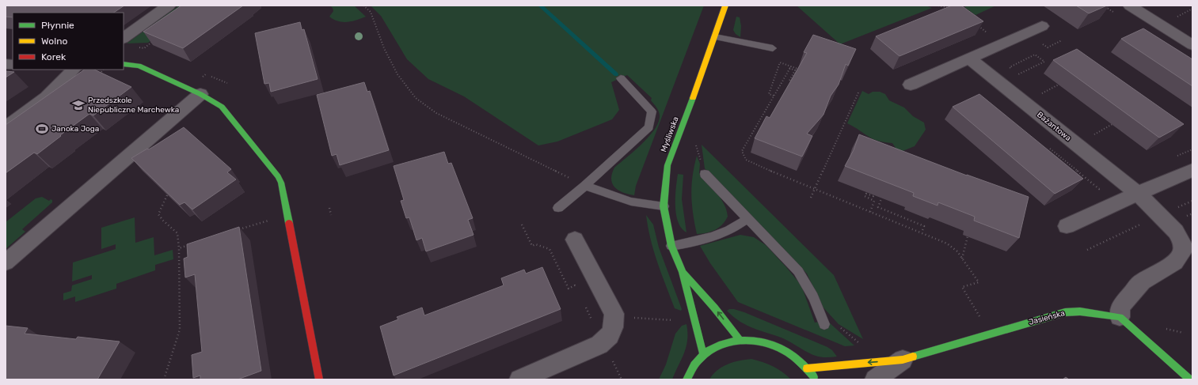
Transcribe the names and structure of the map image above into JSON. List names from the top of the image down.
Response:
{
  "streets": {
    "street": ["Bażantowa", "Myśliwska", "Jasieńska"]
  },
  "crossings": [
    ["Bażantowa", "Jasieńska"]
  ],
  "places": {
    "school or university": ["Przedszkole Niepubliczne Marchewka"],
    "sports": ["Janoka Joga"]
  },
  "legend": ["Płynnie", "Wolno", "Korek"]
}
